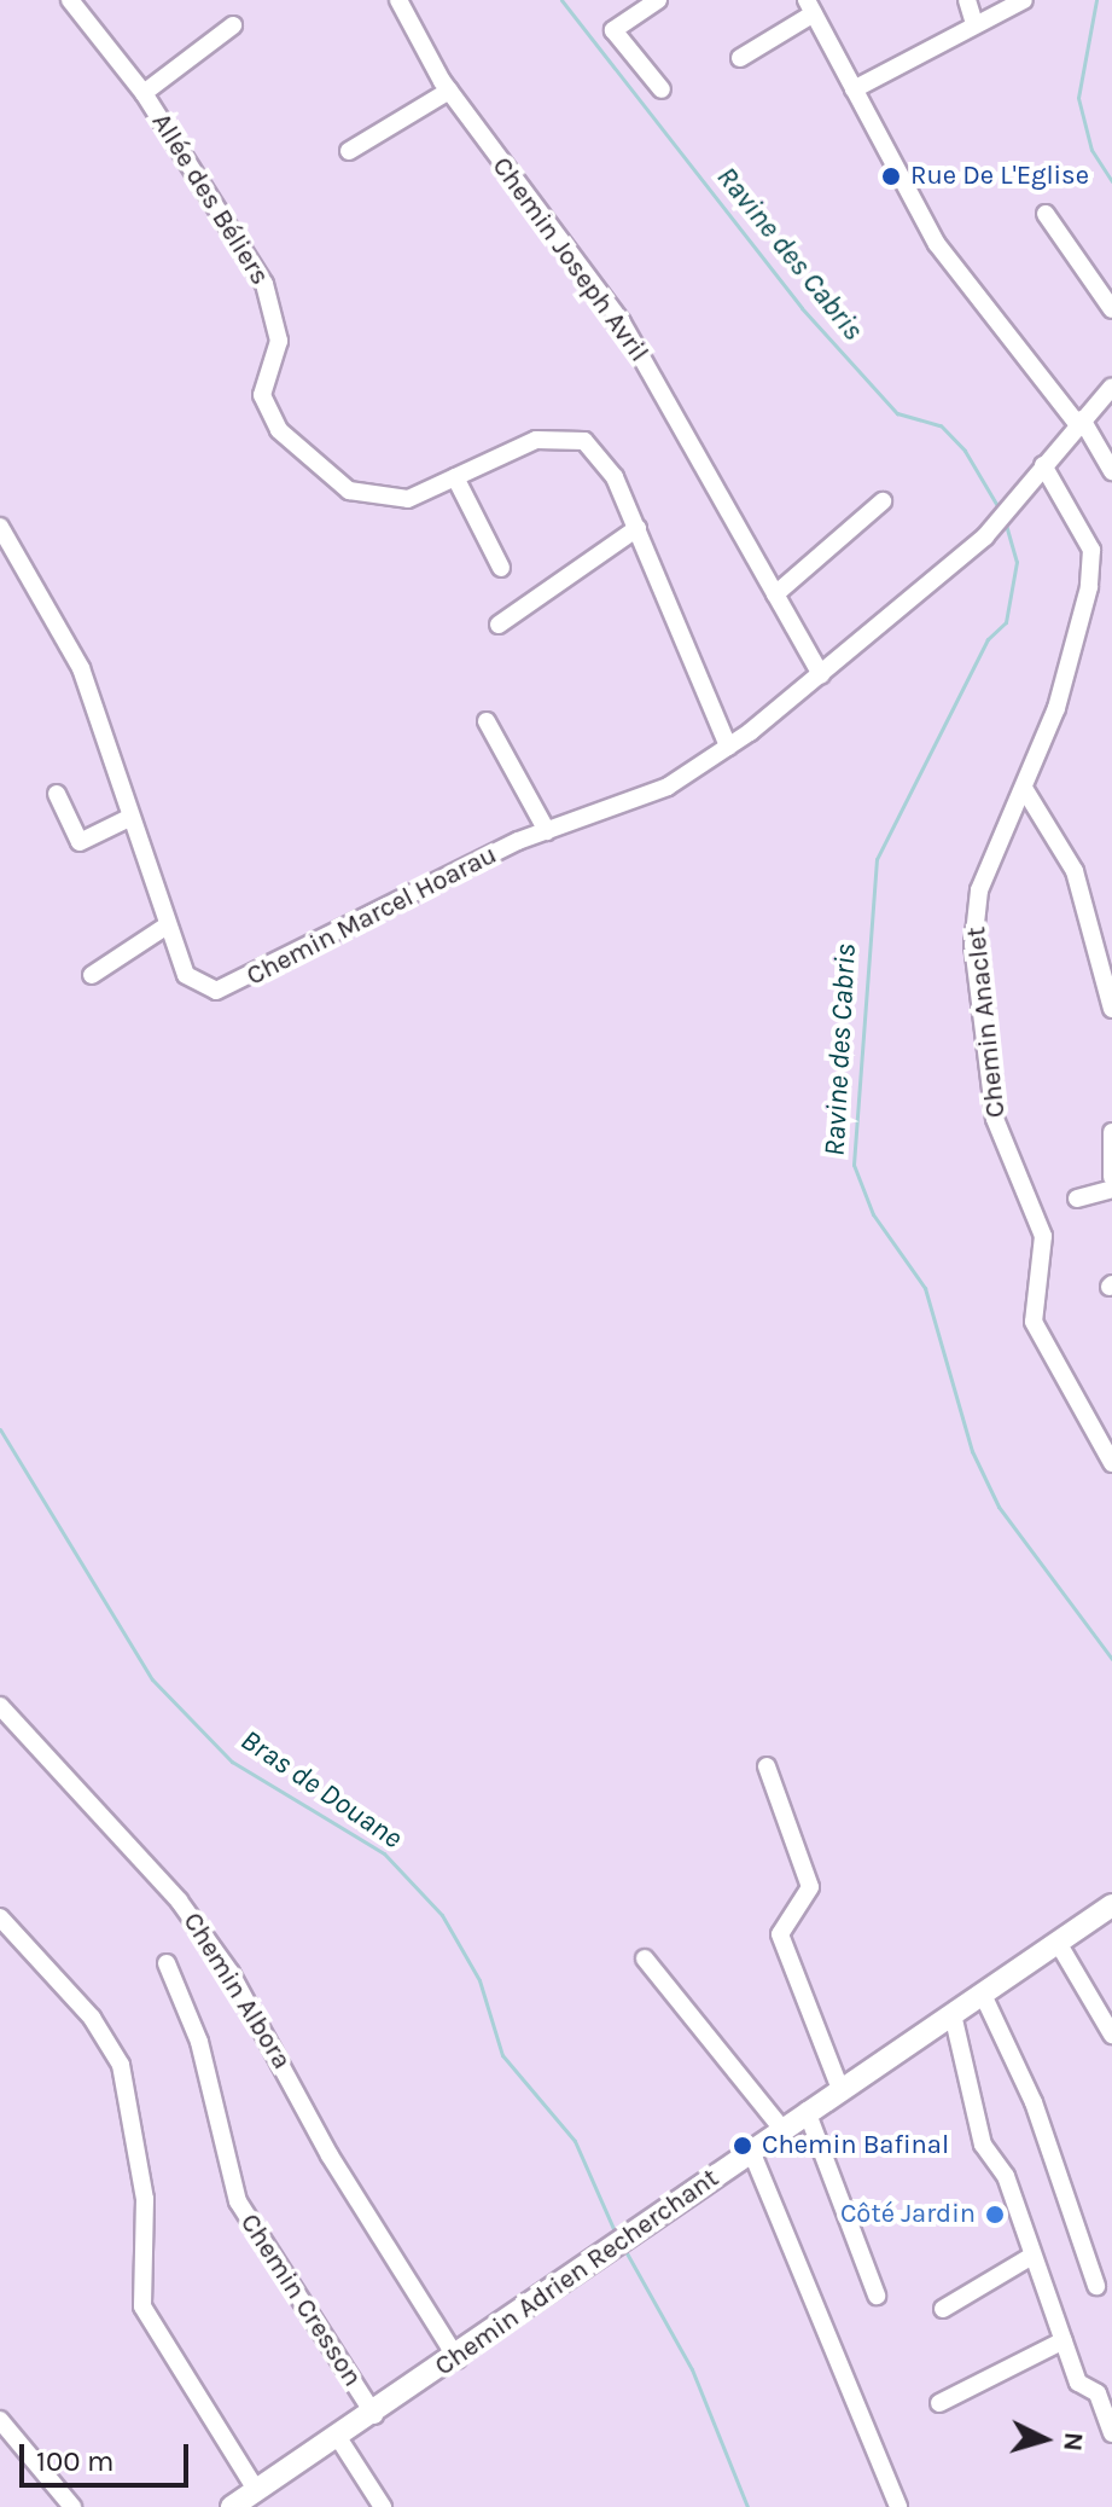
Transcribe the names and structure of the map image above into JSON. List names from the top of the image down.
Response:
{
  "streets": {
    "main road": ["Chemin Adrien Recherchant"],
    "street": [
      "Allée des Béliers",
      "Chemin Joseph Avril",
      "Chemin Marcel Hoarau",
      "Chemin Anaclet",
      "Chemin Albora",
      "Chemin Cresson"
    ]
  },
  "crossings": [
    ["Allée des Béliers", "Chemin Marcel Hoarau"],
    ["Chemin Joseph Avril", "Chemin Marcel Hoarau"],
    ["Chemin Marcel Hoarau", "Chemin Anaclet"],
    ["Chemin Albora", "Chemin Adrien Recherchant"],
    ["Chemin Adrien Recherchant", "Chemin Cresson"]
  ],
  "water": ["Ravine des Cabris", "Bras de Douane"],
  "places": ["Rue De L'Eglise", "Chemin Bafinal", "Côté Jardin"],
  "scale_bar": "100 m",
  "north": "right"
}
